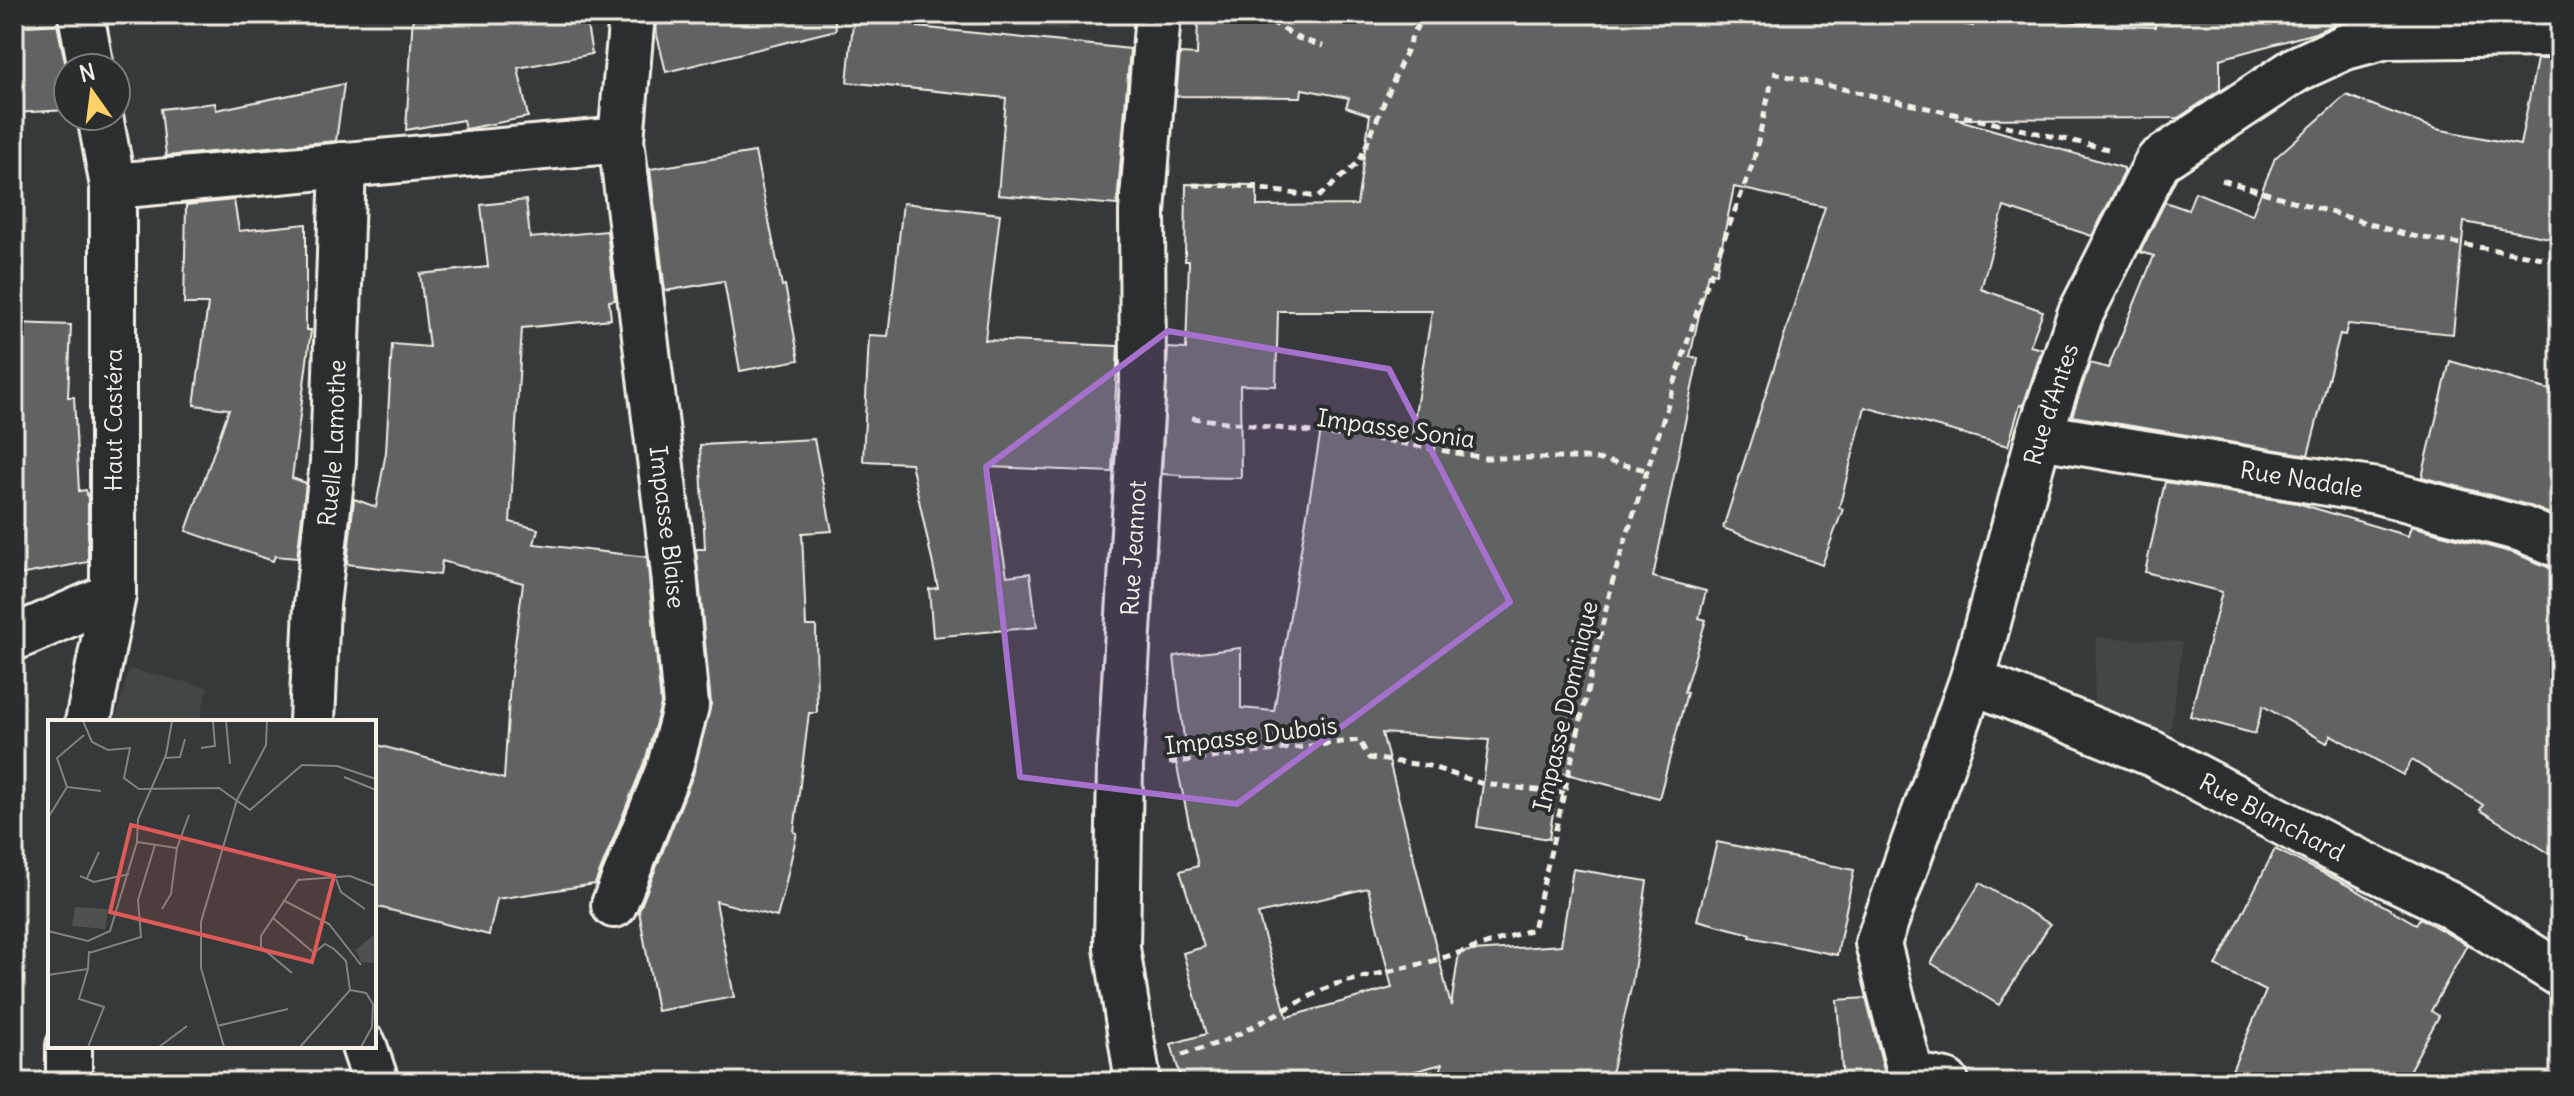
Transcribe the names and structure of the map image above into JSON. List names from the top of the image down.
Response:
{
  "streets": {
    "street": [
      "Rue d'Antes",
      "Haut Castéra",
      "Ruelle Lamothe",
      "Rue Nadale",
      "Impasse Blaise",
      "Rue Jeannot",
      "Rue Blanchard"
    ],
    "path": ["Impasse Sonia", "Impasse Dominique", "Impasse Dubois"]
  },
  "crossings": [
    ["Rue d'Antes", "Rue Nadale"],
    ["Rue d'Antes", "Rue Blanchard"],
    ["Impasse Sonia", "Rue Jeannot"],
    ["Impasse Sonia", "Impasse Dominique"],
    ["Rue Jeannot", "Impasse Dominique"],
    ["Rue Jeannot", "Impasse Dubois"],
    ["Impasse Dominique", "Impasse Dubois"]
  ],
  "north": "top"
}
